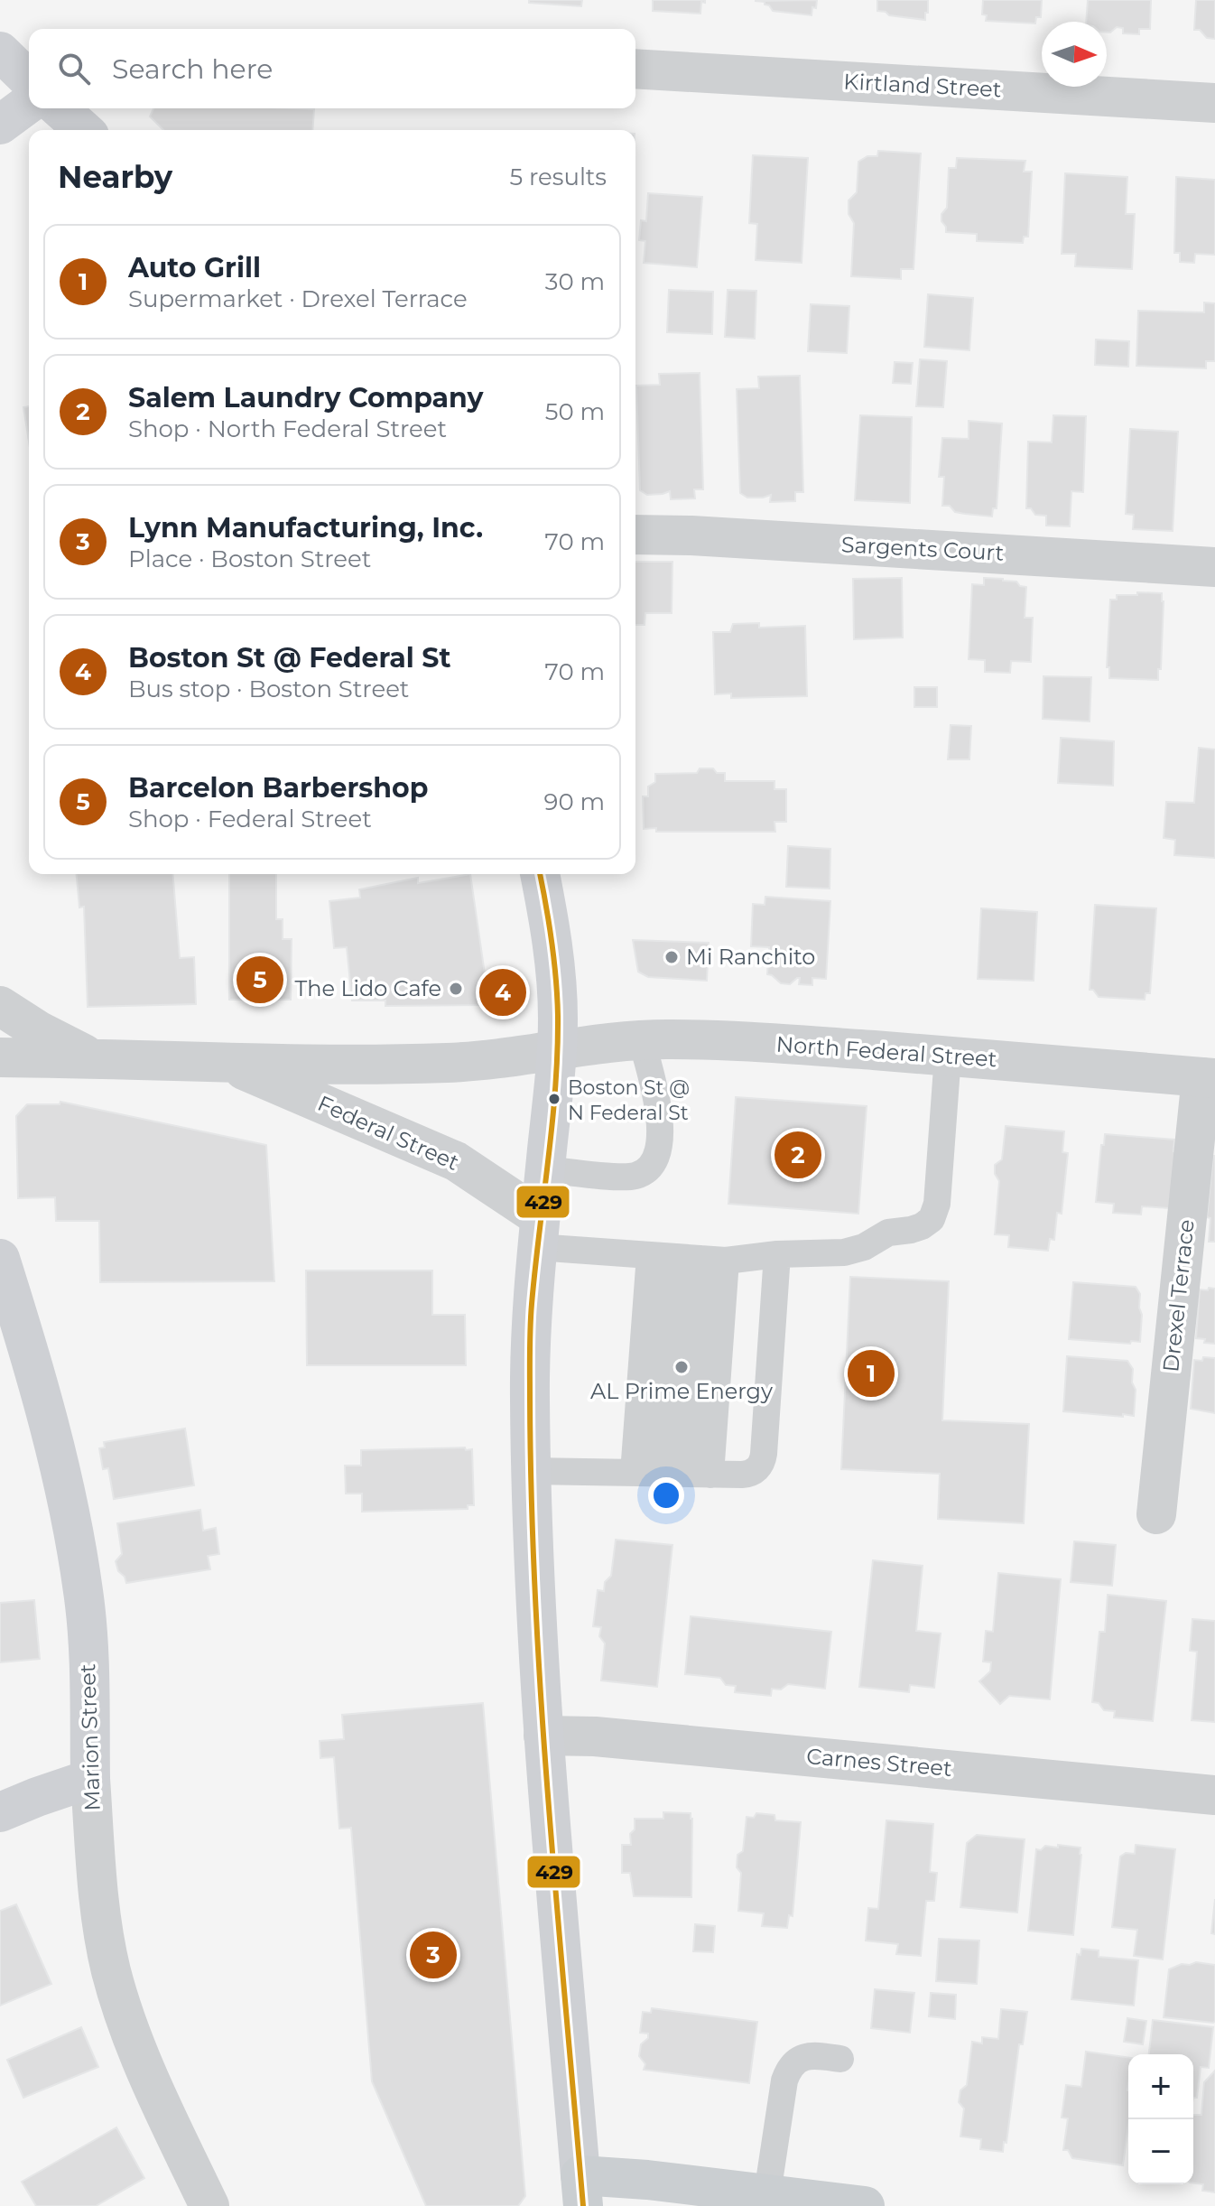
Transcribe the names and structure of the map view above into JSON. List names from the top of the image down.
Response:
{
  "streets": {
    "main road": ["Marion Street"],
    "street": [
      "Kirtland Street",
      "Sargents Court",
      "North Federal Street",
      "Federal Street",
      "Drexel Terrace",
      "Carnes Street"
    ]
  },
  "crossings": [
    ["North Federal Street", "Federal Street"],
    ["North Federal Street", "Drexel Terrace"]
  ],
  "places": [
    "Mi Ranchito",
    "The Lido Cafe",
    "Boston St @ N Federal St",
    "AL Prime Energy"
  ],
  "lines": ["transit line 429"],
  "north": "right",
  "page": {
    "search": "Search here",
    "heading": ["Nearby", "5 results"],
    "list": [
      {
        "mark": "1",
        "name": "Auto Grill",
        "note": "Supermarket · Drexel Terrace",
        "value": "30 m"
      },
      {
        "mark": "2",
        "name": "Salem Laundry Company",
        "note": "Shop · North Federal Street",
        "value": "50 m"
      },
      {
        "mark": "3",
        "name": "Lynn Manufacturing, Inc.",
        "note": "Place · Boston Street",
        "value": "70 m"
      },
      {
        "mark": "4",
        "name": "Boston St @ Federal St",
        "note": "Bus stop · Boston Street",
        "value": "70 m"
      },
      {
        "mark": "5",
        "name": "Barcelon Barbershop",
        "note": "Shop · Federal Street",
        "value": "90 m"
      }
    ],
    "pins": [
      "5",
      "4",
      "2",
      "1",
      "3"
    ],
    "map_buttons": ["+", "−"]
  }
}
